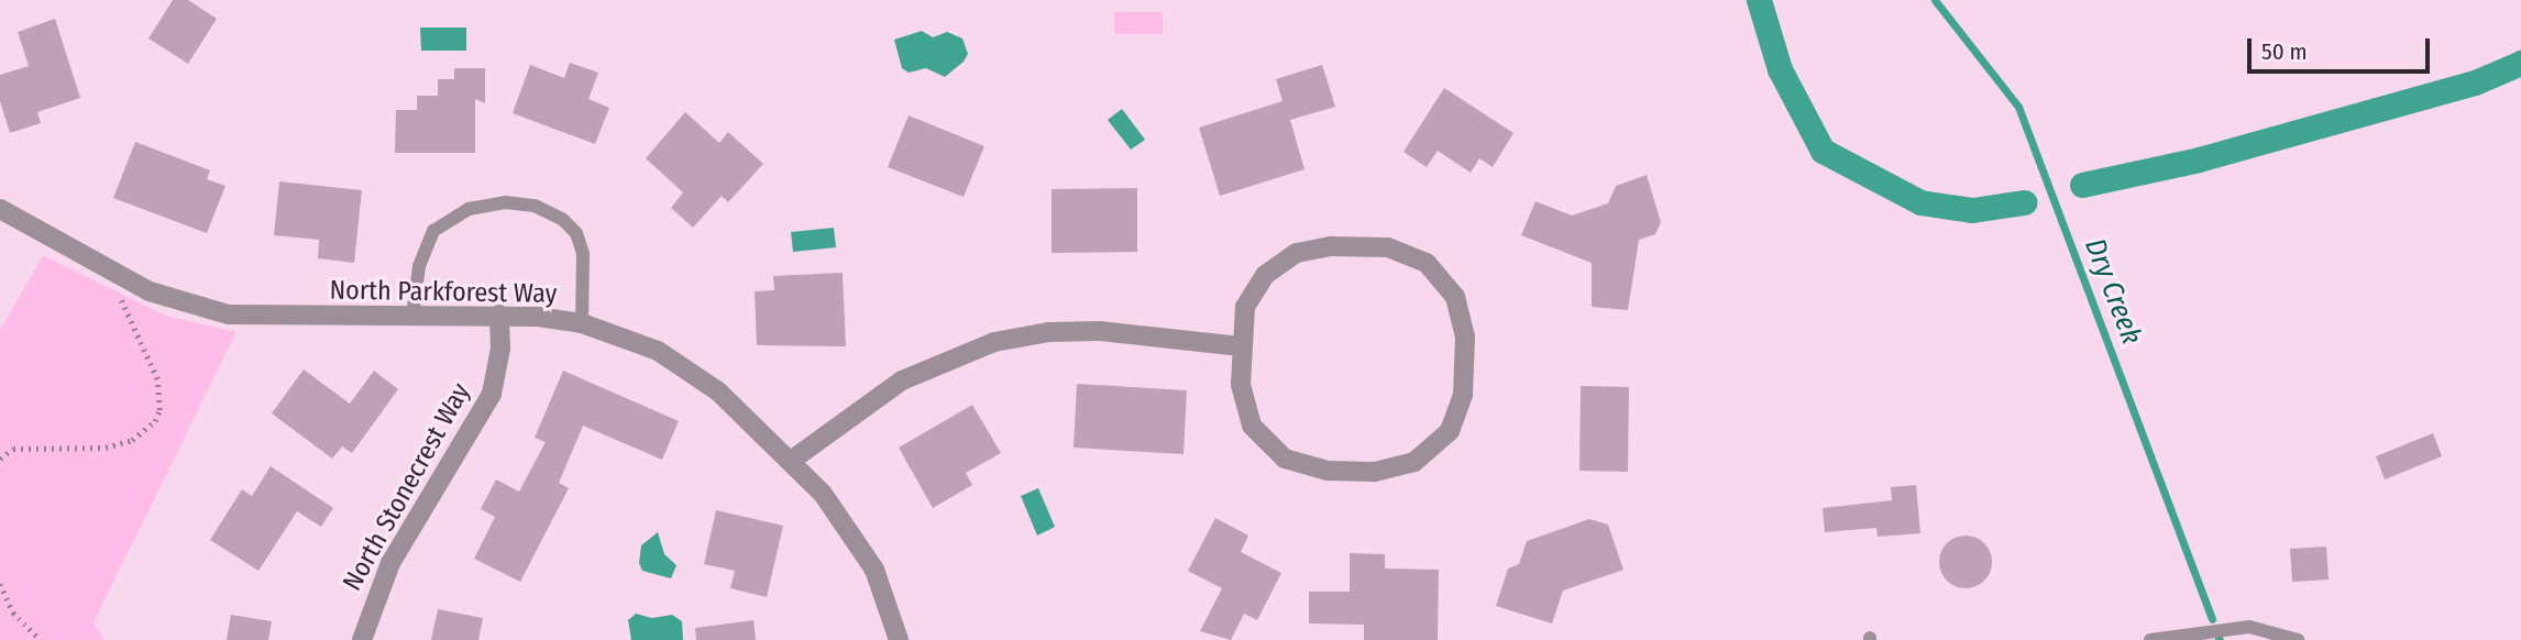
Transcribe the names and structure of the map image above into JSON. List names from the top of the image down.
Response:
{
  "streets": {
    "street": ["North Parkforest Way", "North Stonecrest Way"]
  },
  "crossings": [
    ["North Parkforest Way", "North Stonecrest Way"]
  ],
  "water": ["Dry Creek"],
  "scale_bar": "50 m"
}
